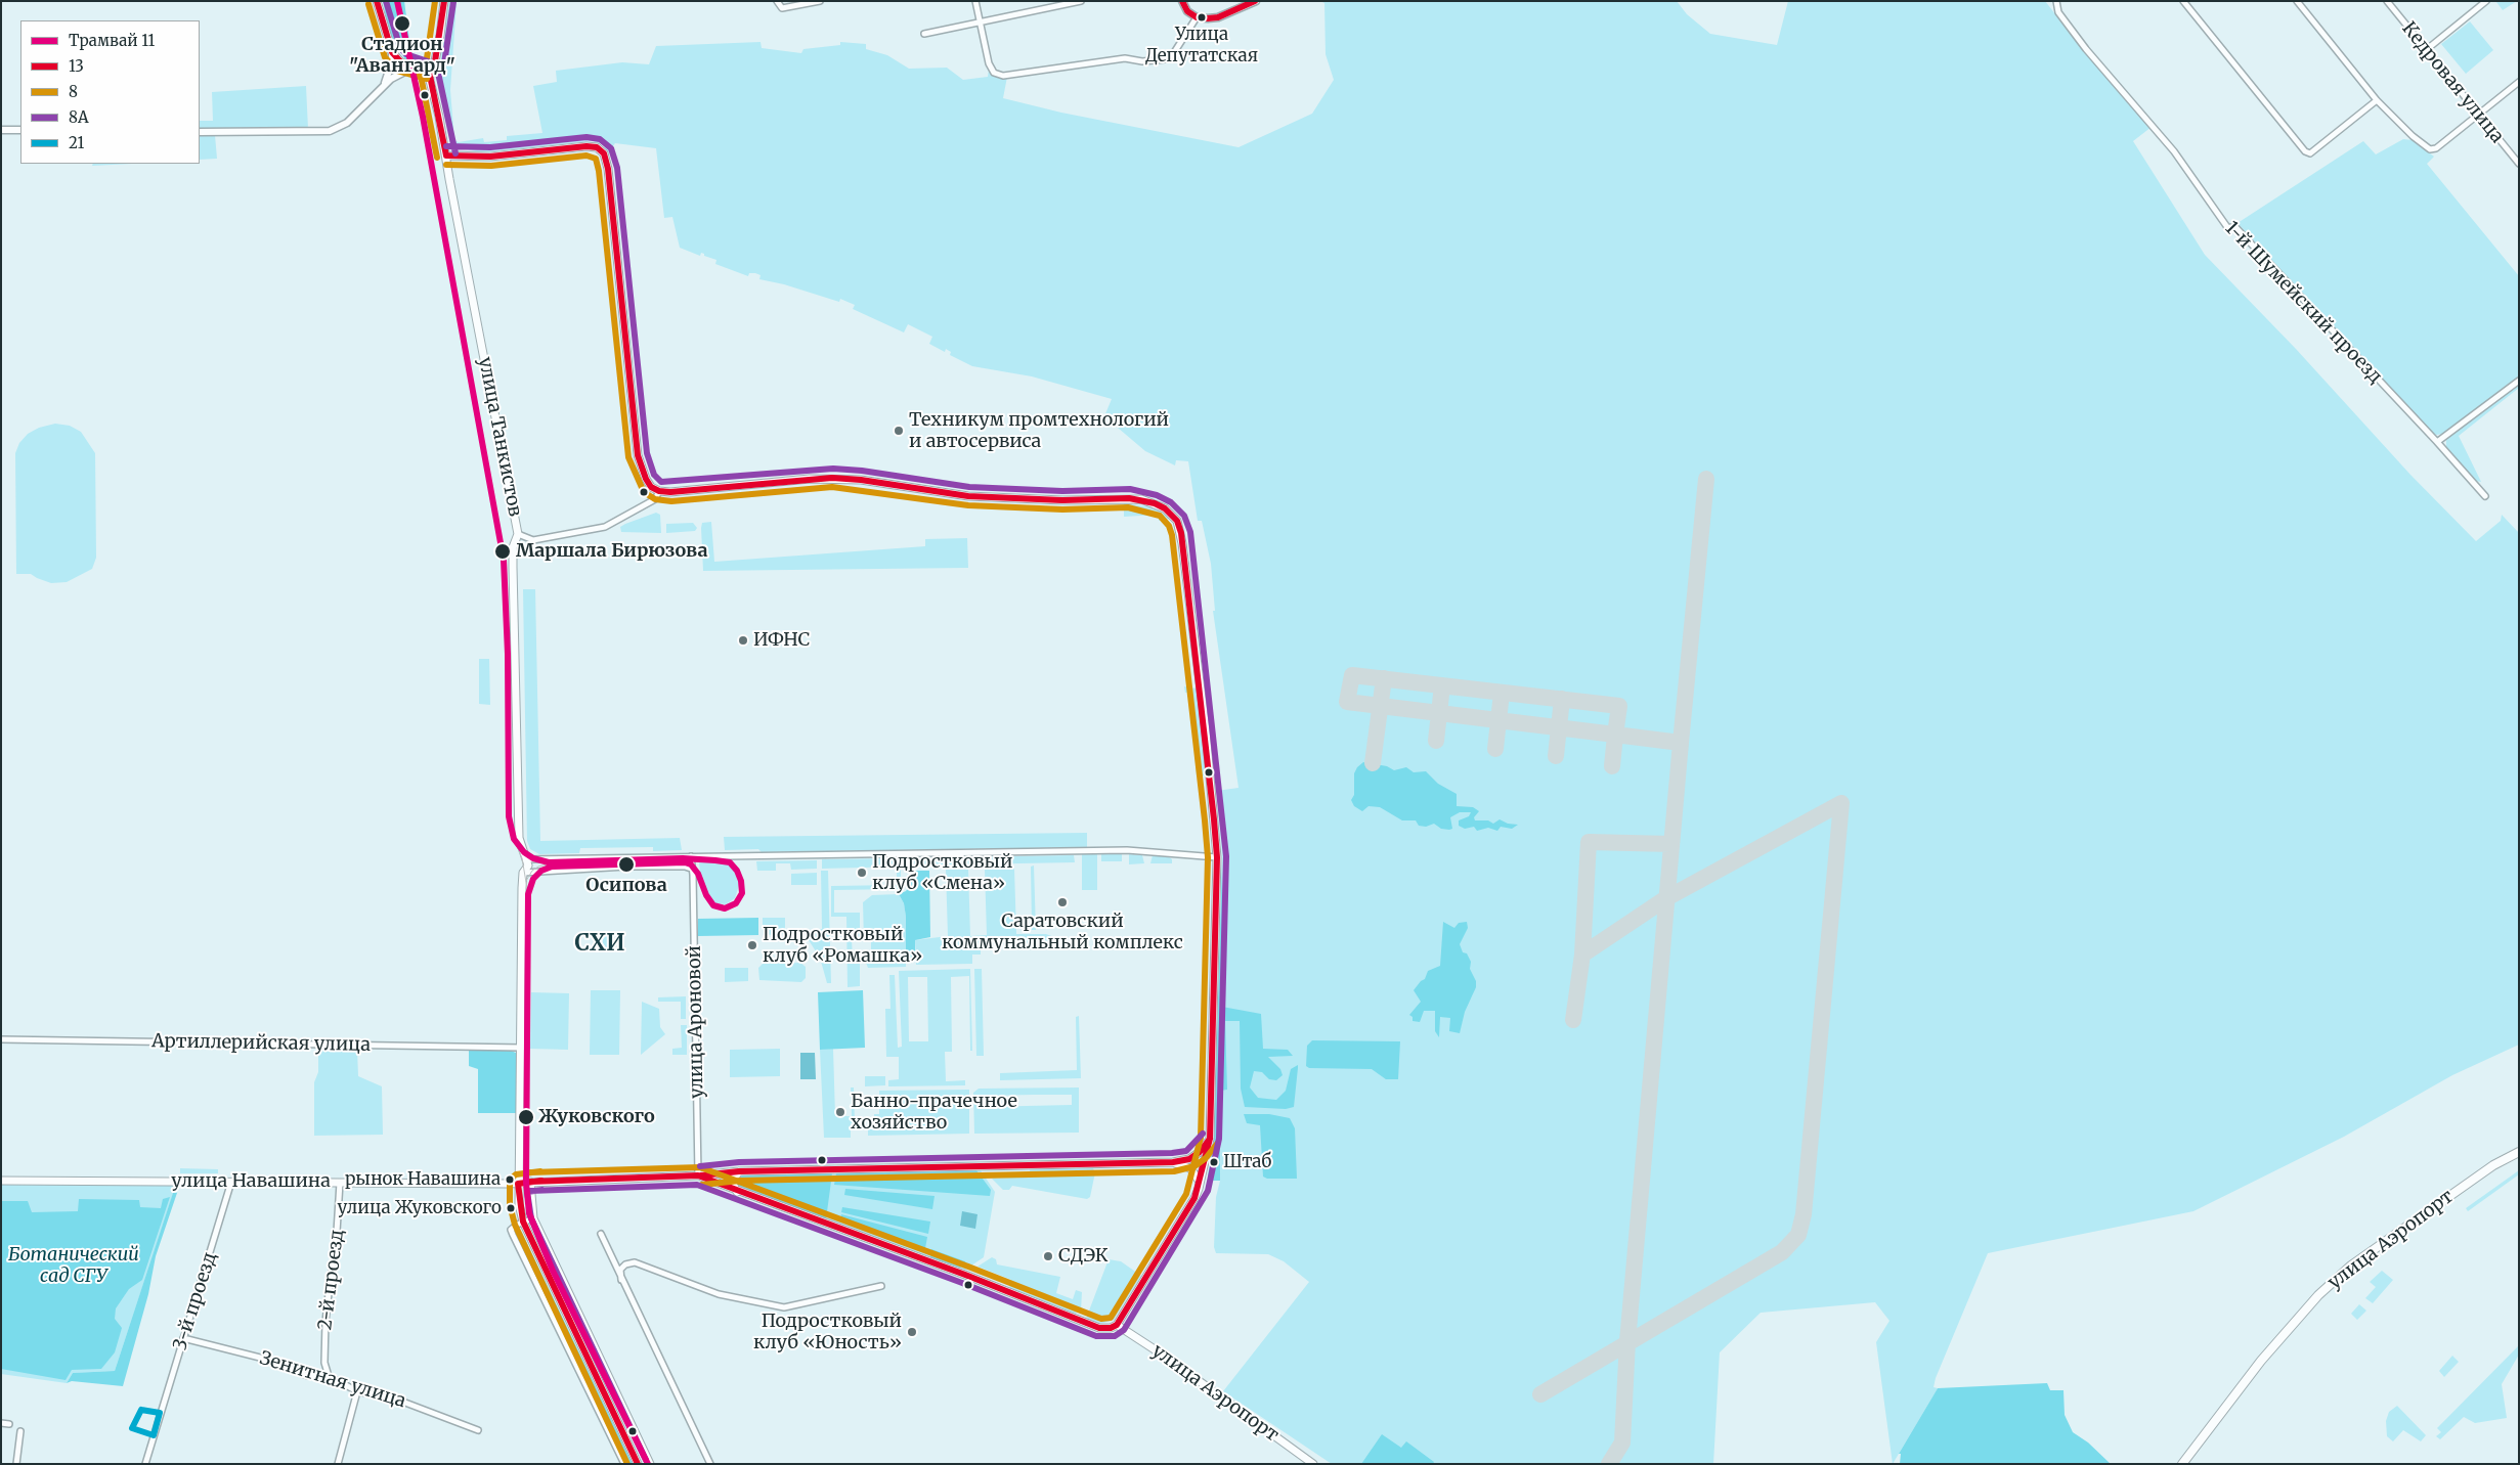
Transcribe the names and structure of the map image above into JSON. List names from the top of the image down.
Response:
{
  "streets": {
    "main road": ["улица Танкистов", "улица Навашина", "улица Аэропорт"],
    "street": [
      "Кедровая улица",
      "1-й Шумейский проезд",
      "улица Ароновой",
      "Артиллерийская улица",
      "2-й проезд",
      "3-й проезд",
      "Зенитная улица"
    ]
  },
  "crossings": [
    ["улица Танкистов", "Артиллерийская улица"],
    ["улица Танкистов", "улица Навашина"],
    ["улица Навашина", "2-й проезд"],
    ["улица Навашина", "3-й проезд"],
    ["2-й проезд", "Зенитная улица"],
    ["3-й проезд", "Зенитная улица"]
  ],
  "districts": ["СХИ"],
  "parks": ["Ботанический сад СГУ"],
  "places": [
    "Улица Депутатская",
    "Стадион \"Авангард\"",
    "Техникум промтехнологий и автосервиса",
    "Маршала Бирюзова",
    "ИФНС",
    "Осипова",
    "Подростковый клуб «Смена»",
    "Саратовский коммунальный комплекс",
    "Подростковый клуб «Ромашка»",
    "Банно-прачечное хозяйство",
    "Жуковского",
    "Штаб",
    "рынок Навашина",
    "улица Жуковского",
    "СДЭК",
    "Подростковый клуб «Юность»"
  ],
  "lines": [
    "tram line 11",
    "transit line 13",
    "transit line 8",
    "transit line 8А",
    "transit line 21"
  ],
  "legend": [
    "Трамвай 11",
    "13",
    "8",
    "8А",
    "21"
  ]
}
